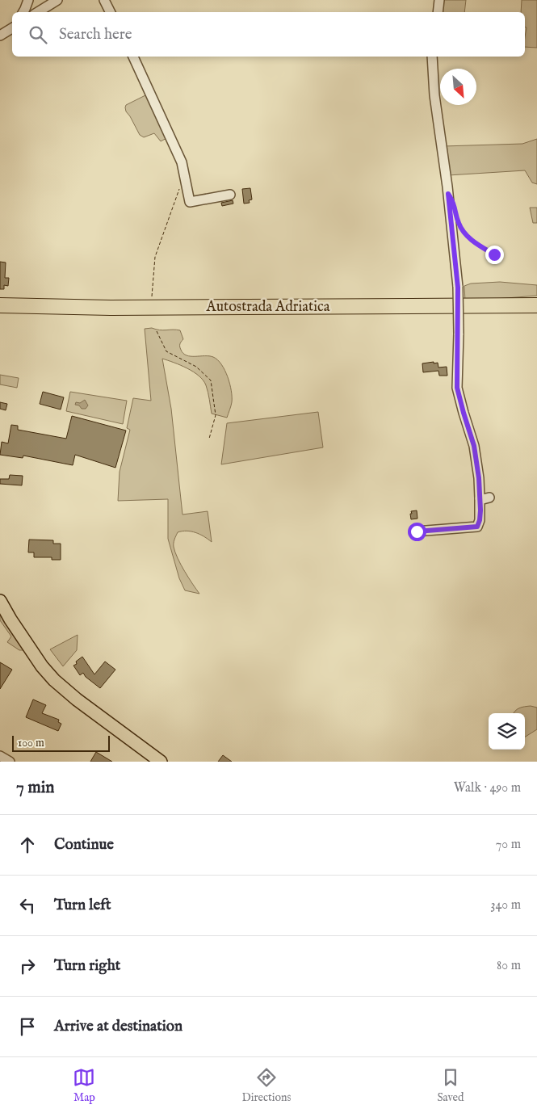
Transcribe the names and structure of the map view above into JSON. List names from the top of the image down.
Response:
{
  "streets": {
    "highway": ["Autostrada Adriatica"]
  },
  "scale_bar": "100 m",
  "north": "bottom right",
  "page": {
    "search": "Search here",
    "scale": "100 m",
    "heading": ["7 min", "Walk · 490 m"],
    "list": [
      ["Continue", "70 m"],
      ["Turn left", "340 m"],
      ["Turn right", "80 m"],
      "Arrive at destination"
    ],
    "nav": ["Map", "Directions", "Saved"]
  }
}
